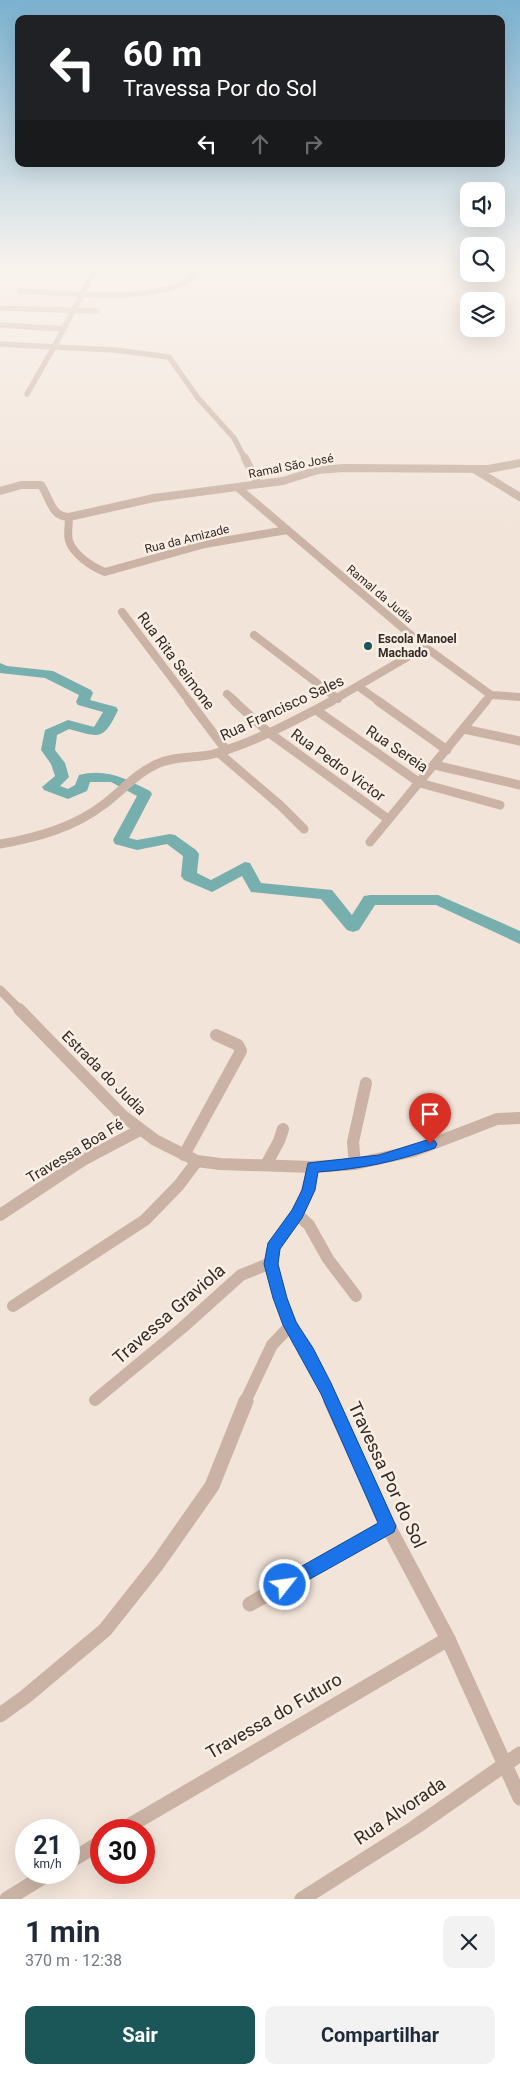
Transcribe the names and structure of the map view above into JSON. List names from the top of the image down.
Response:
{
  "streets": {
    "street": [
      "Ramal São José",
      "Rua da Amizade",
      "Ramal da Judia",
      "Rua Rita Seimone",
      "Rua Francisco Sales",
      "Rua Sereia",
      "Rua Pedro Victor",
      "Estrada do Judia",
      "Travessa Boa Fé",
      "Travessa Graviola",
      "Travessa Por do Sol",
      "Travessa do Futuro",
      "Rua Alvorada"
    ]
  },
  "crossings": [
    ["Ramal São José", "Rua da Amizade"],
    ["Ramal São José", "Ramal da Judia"],
    ["Rua da Amizade", "Ramal da Judia"],
    ["Ramal da Judia", "Rua Francisco Sales"],
    ["Rua Rita Seimone", "Rua Francisco Sales"],
    ["Rua Francisco Sales", "Rua Sereia"],
    ["Rua Francisco Sales", "Rua Pedro Victor"],
    ["Estrada do Judia", "Travessa Boa Fé"],
    ["Travessa Graviola", "Travessa Por do Sol"],
    ["Travessa Por do Sol", "Travessa do Futuro"],
    ["Travessa Por do Sol", "Rua Alvorada"]
  ],
  "places": ["Escola Manoel Machado"],
  "page": {
    "turn": ["60 m", "Travessa Por do Sol"],
    "speed": "21 km/h",
    "limit": "30",
    "heading": ["1 min", "370 m · 12:38"],
    "buttons": ["Sair", "Compartilhar"]
  }
}
